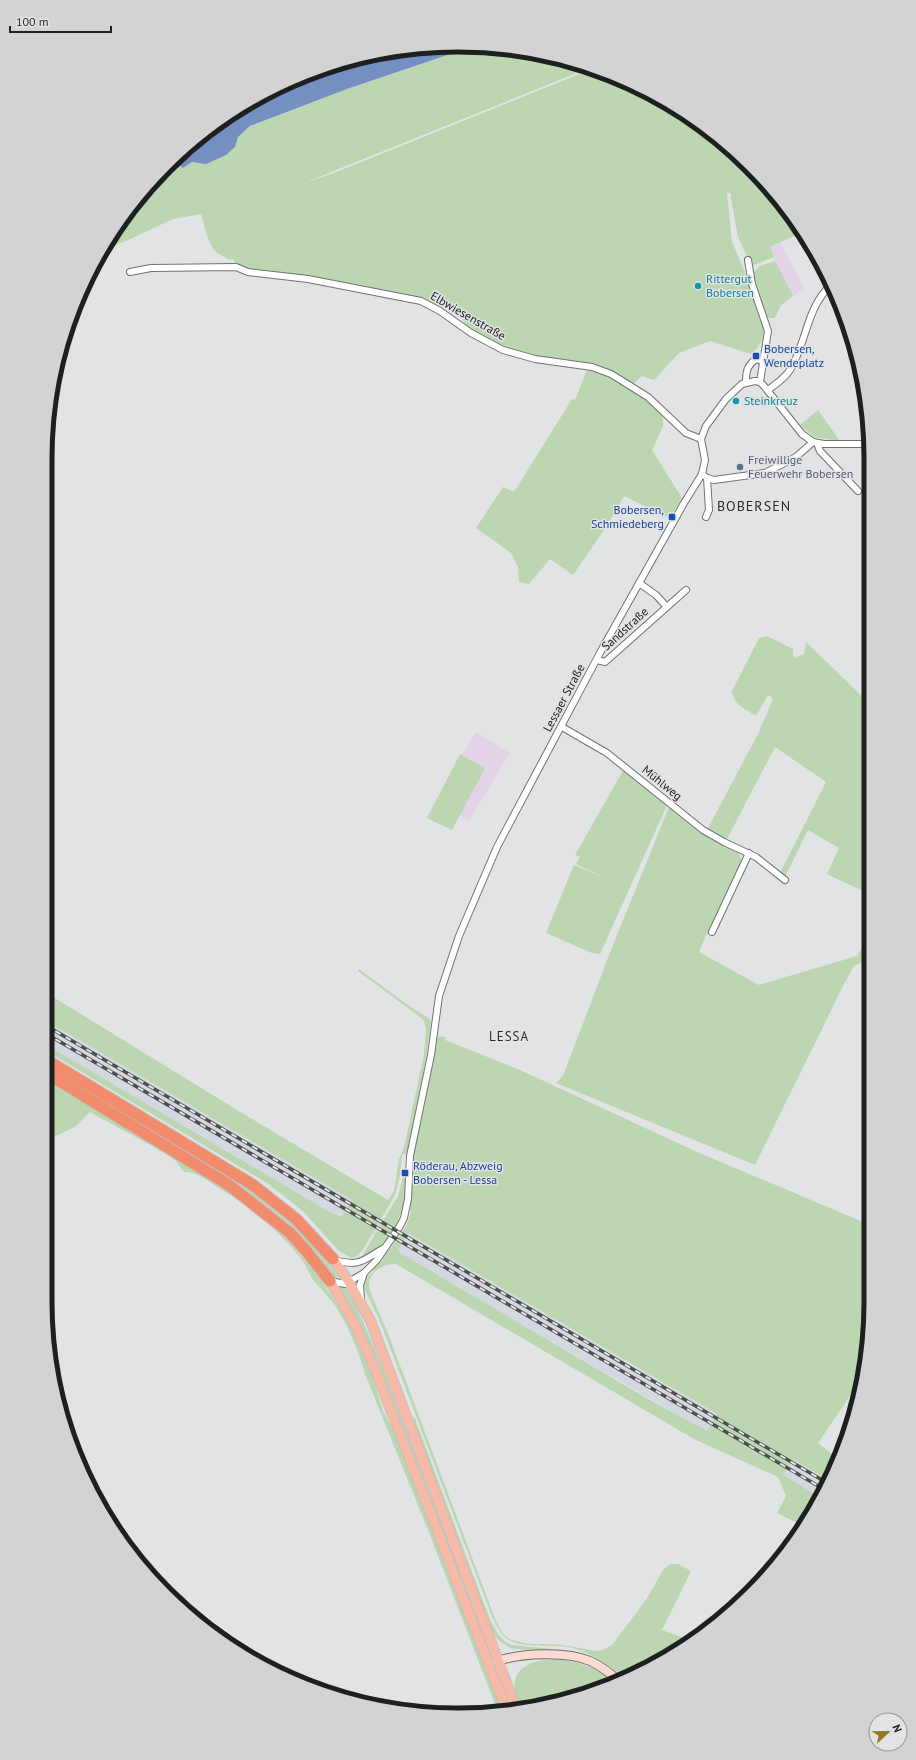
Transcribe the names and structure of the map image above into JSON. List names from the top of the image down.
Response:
{
  "streets": {
    "street": [
      "Elbwiesenstraße",
      "Sandstraße",
      "Lessaer Straße",
      "Mühlweg"
    ]
  },
  "crossings": [
    ["Elbwiesenstraße", "Lessaer Straße"],
    ["Sandstraße", "Lessaer Straße"],
    ["Lessaer Straße", "Mühlweg"]
  ],
  "districts": ["BOBERSEN", "LESSA"],
  "places": {
    "other": ["Rittergut Bobersen", "Steinkreuz", "Freiwillige Feuerwehr Bobersen"],
    "transit": ["Bobersen, Wendeplatz", "Bobersen, Schmiedeberg", "Röderau, Abzweig Bobersen - Lessa"]
  },
  "scale_bar": "100 m",
  "north": "right"
}
